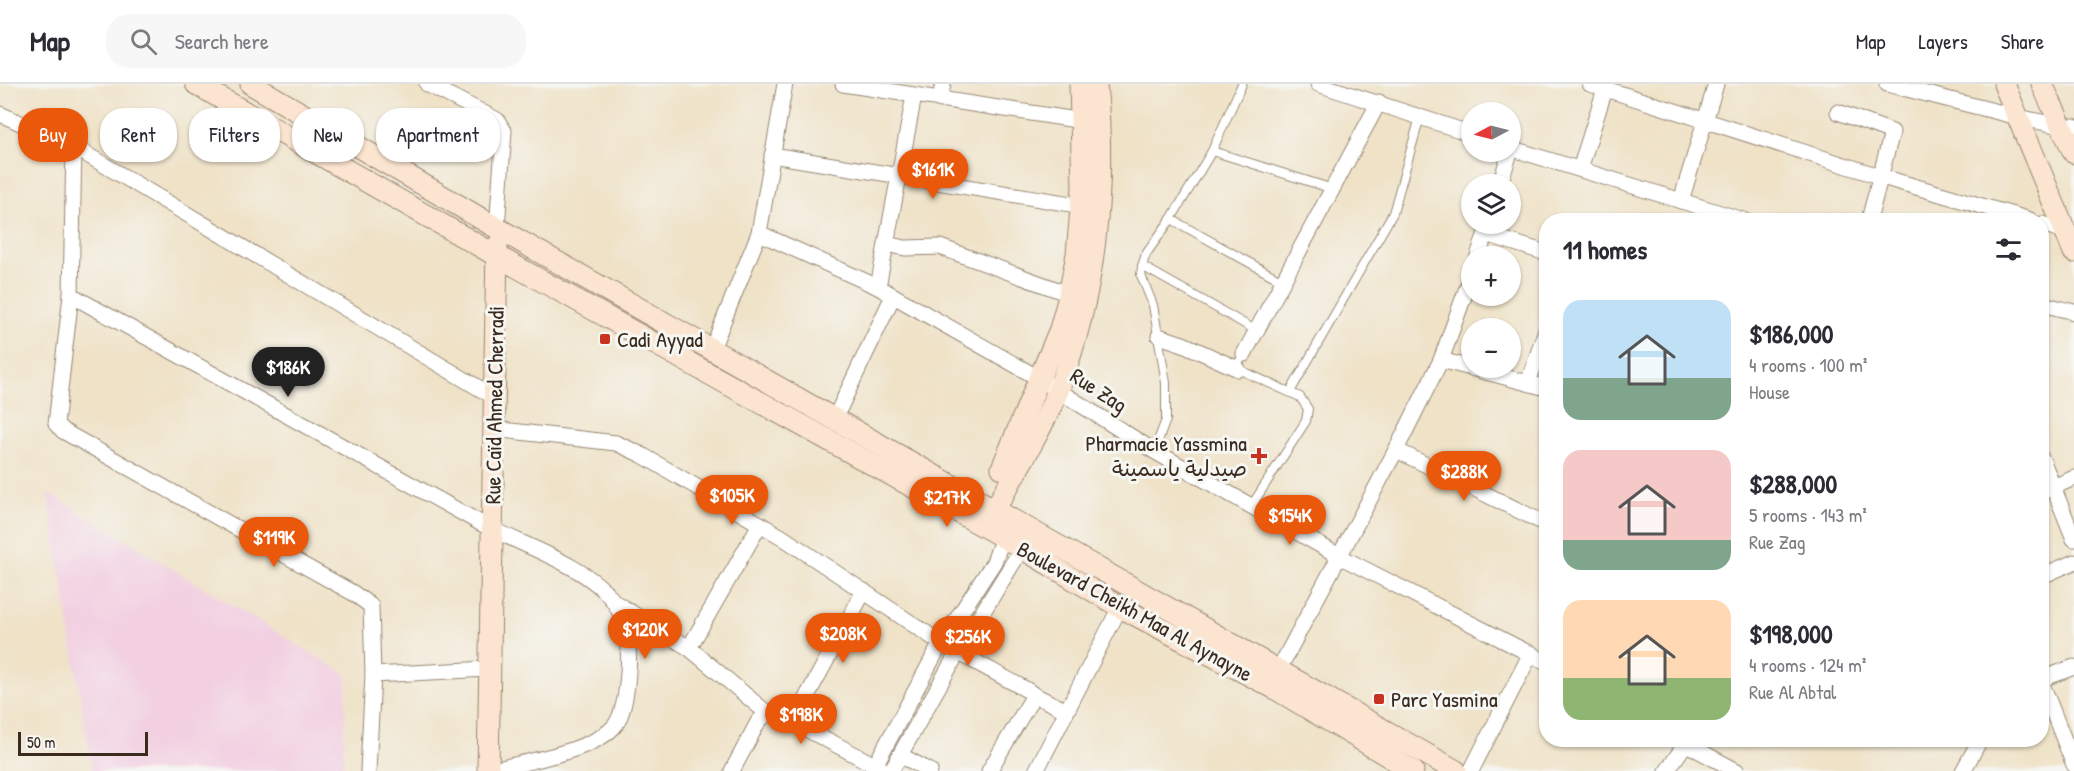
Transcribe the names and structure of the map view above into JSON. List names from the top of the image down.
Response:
{
  "streets": {
    "main road": ["Rue Caïd Ahmed Cherradi", "Boulevard Cheikh Maa Al Aynayne"],
    "street": ["Rue Zag"]
  },
  "crossings": [
    ["Rue Caïd Ahmed Cherradi", "Boulevard Cheikh Maa Al Aynayne"]
  ],
  "places": {
    "transit": ["Cadi Ayyad", "Parc Yasmina"],
    "health": ["Pharmacie Yassmina صيدلية ياسمينة"]
  },
  "scale_bar": "50 m",
  "north": "left",
  "page": {
    "header": "Map",
    "search": "Search here",
    "nav": ["Map", "Layers", "Share"],
    "map_buttons": ["+", "−"],
    "chip": [
      "Buy",
      "Rent",
      "Filters",
      "New",
      "Apartment"
    ],
    "price": [
      "$161K",
      "$186K",
      "$288K",
      "$105K",
      "$217K",
      "$154K",
      "$119K",
      "$120K",
      "$208K",
      "$256K",
      "$198K"
    ],
    "heading": "11 homes",
    "list": [
      {
        "name": "$186,000",
        "note": "4 rooms · 100 m² · House"
      },
      {
        "name": "$288,000",
        "note": "5 rooms · 143 m² · Rue Zag"
      },
      {
        "name": "$198,000",
        "note": "4 rooms · 124 m² · Rue Al Abtal"
      }
    ],
    "scale": "50 m"
  }
}
